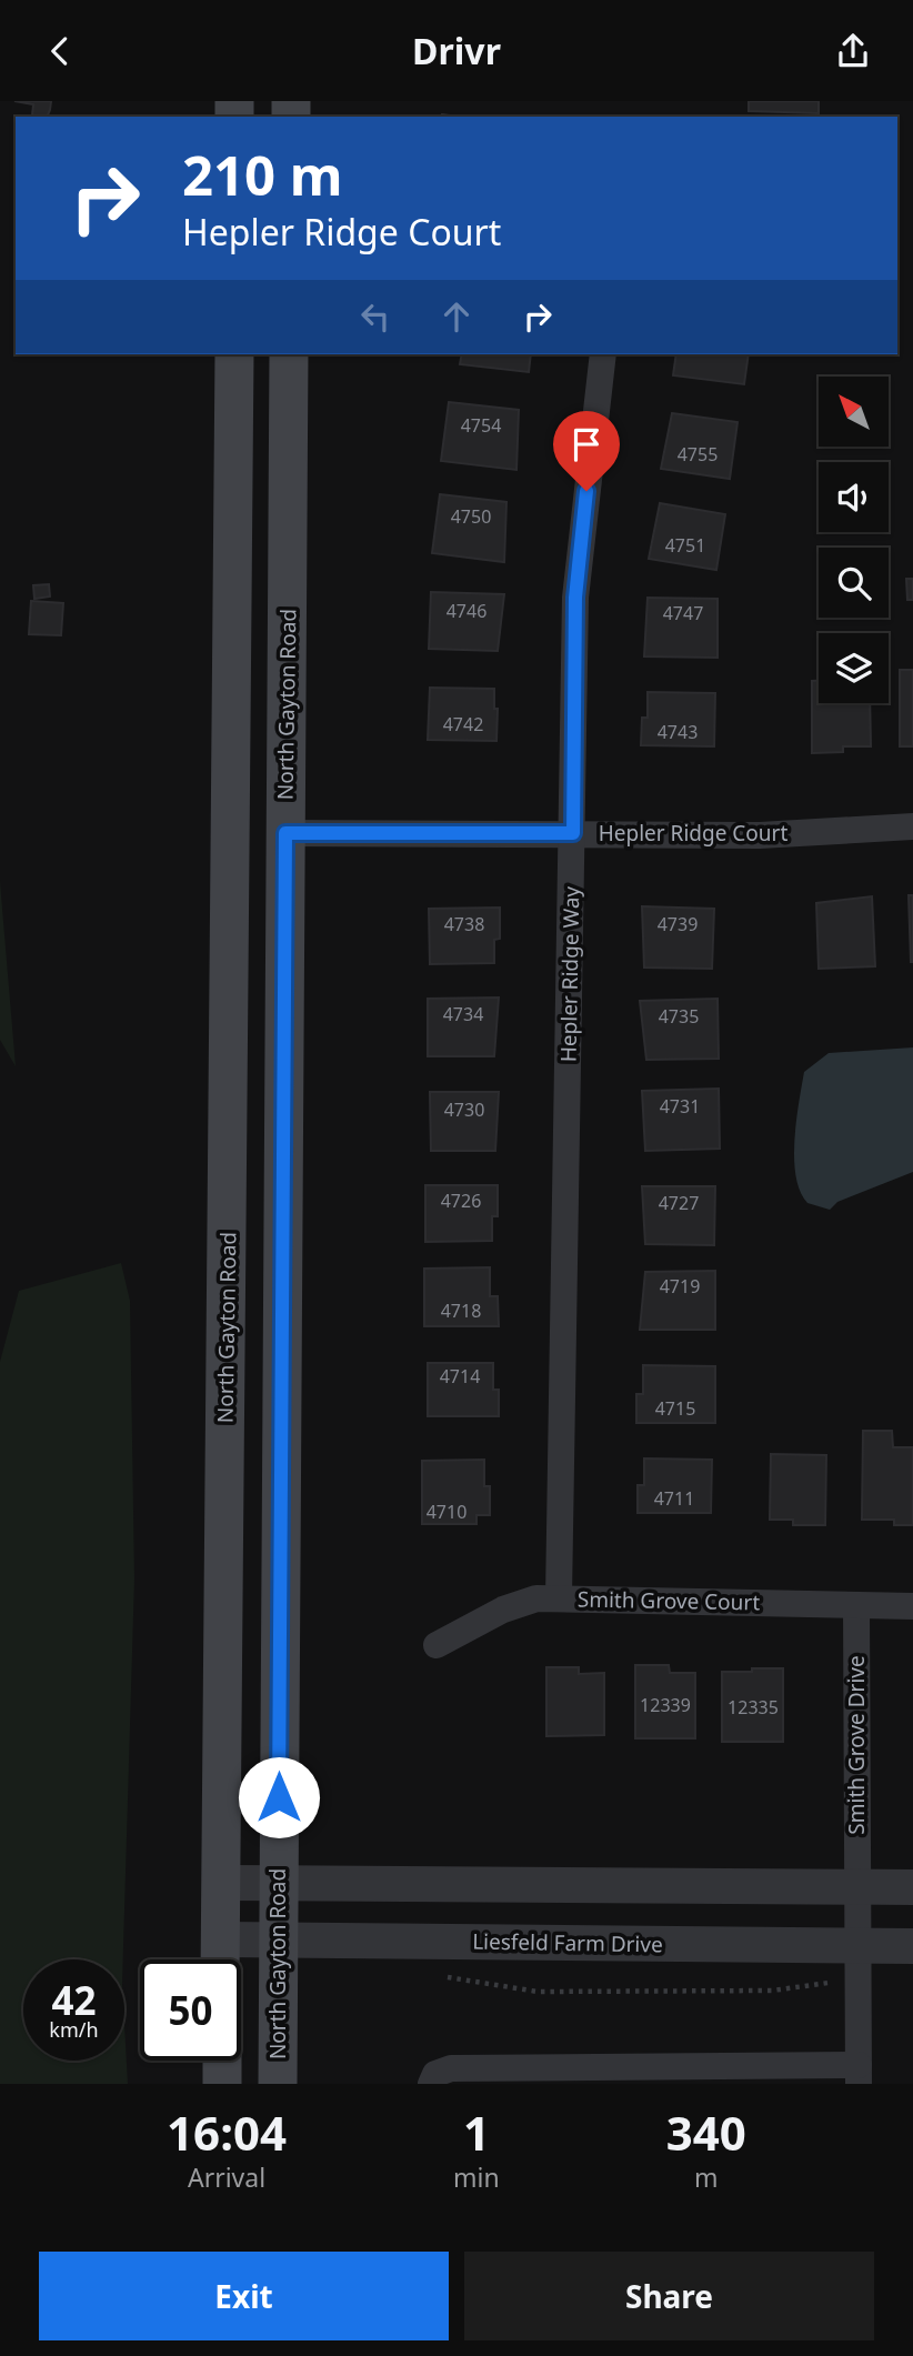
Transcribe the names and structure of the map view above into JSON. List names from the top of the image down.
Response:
{
  "streets": {
    "main road": ["North Gayton Road"],
    "street": [
      "Hepler Ridge Court",
      "Hepler Ridge Way",
      "Smith Grove Court",
      "Smith Grove Drive",
      "Liesfeld Farm Drive"
    ]
  },
  "crossings": [
    ["North Gayton Road", "Hepler Ridge Court"],
    ["North Gayton Road", "Liesfeld Farm Drive"],
    ["Hepler Ridge Court", "Hepler Ridge Way"],
    ["Hepler Ridge Way", "Smith Grove Court"],
    ["Smith Grove Court", "Smith Grove Drive"],
    ["Smith Grove Drive", "Liesfeld Farm Drive"]
  ],
  "house_numbers": [
    "4754",
    "4755",
    "4750",
    "4751",
    "4746",
    "4747",
    "4742",
    "4743",
    "4738",
    "4739",
    "4734",
    "4735",
    "4731",
    "4730",
    "4726",
    "4727",
    "4719",
    "4718",
    "4714",
    "4715",
    "4711",
    "4710",
    "12339",
    "12335"
  ],
  "north": "top left",
  "page": {
    "header": "Drivr",
    "turn": ["210 m", "Hepler Ridge Court"],
    "speed": "42 km/h",
    "limit": "50",
    "eta": [
      "16:04",
      "Arrival",
      "1",
      "min",
      "340",
      "m"
    ],
    "buttons": ["Exit", "Share"]
  }
}
